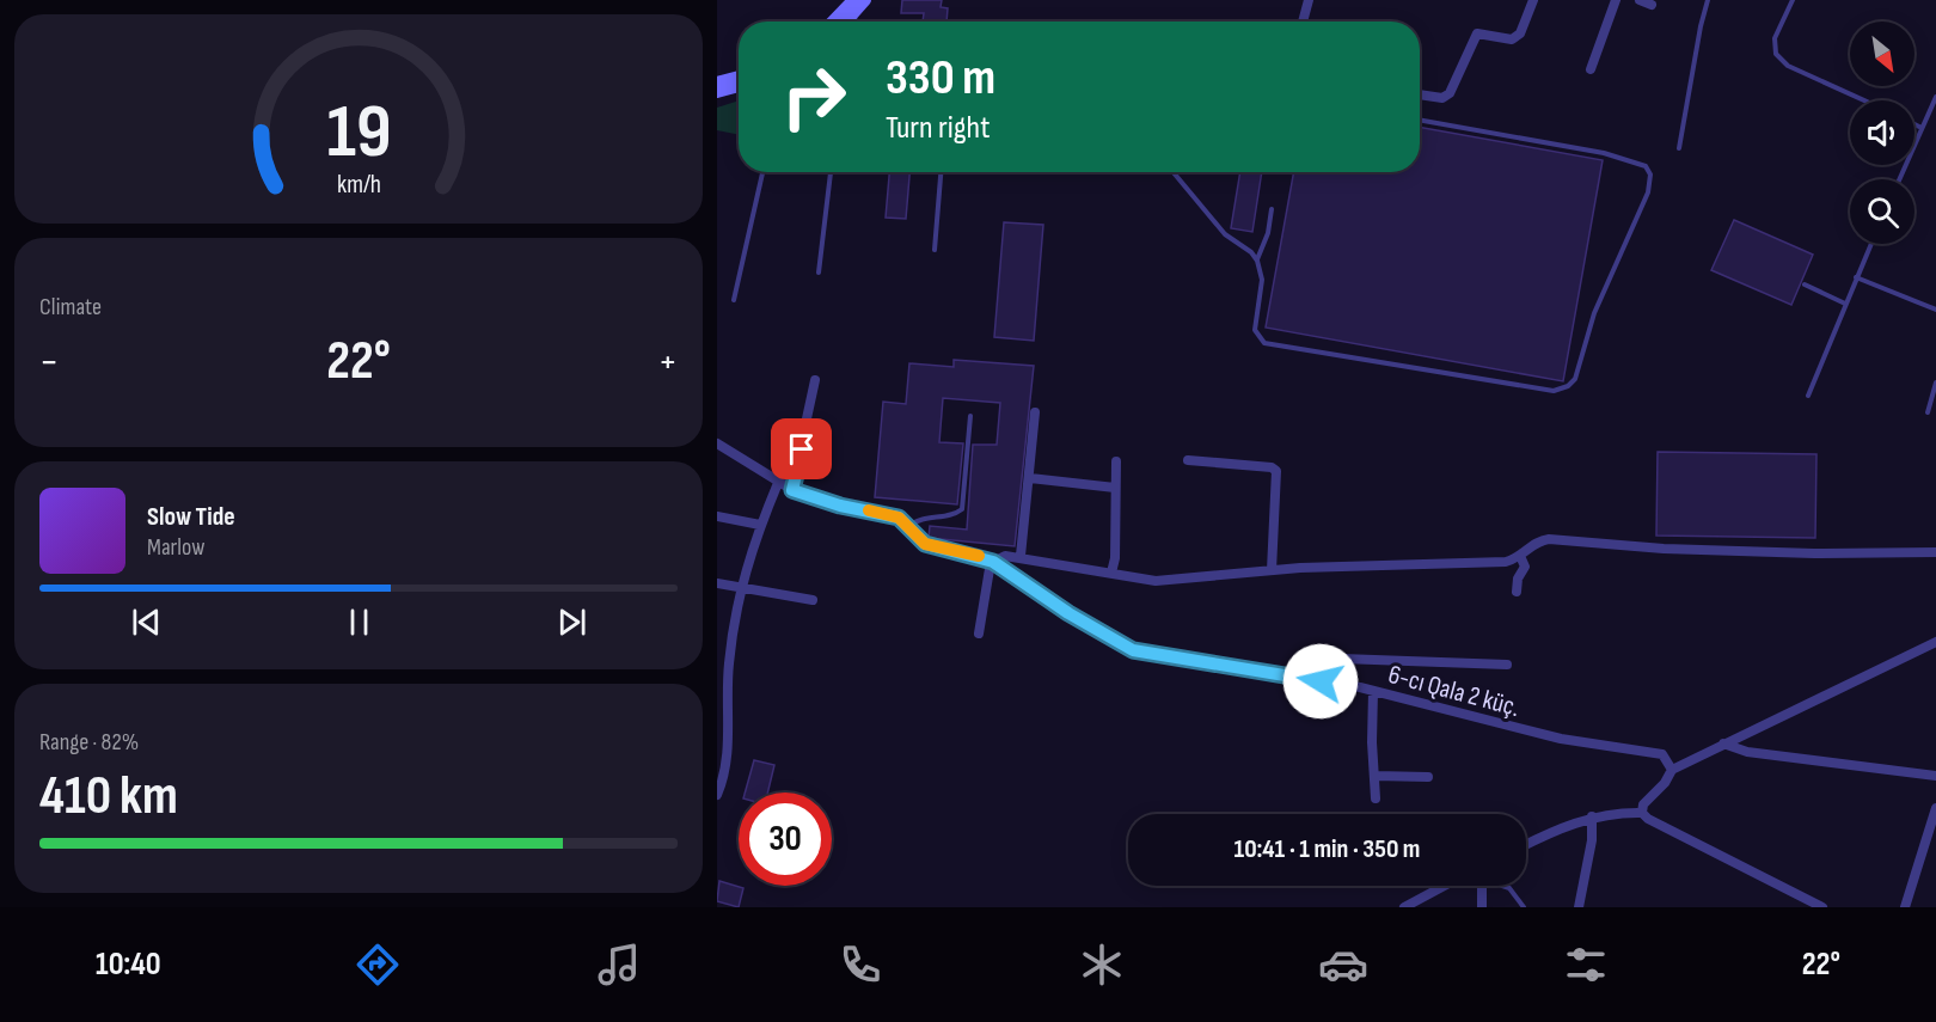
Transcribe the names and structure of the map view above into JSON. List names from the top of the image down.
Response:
{
  "streets": {
    "street": ["6-cı Qala 2 küç."]
  },
  "north": "bottom right",
  "page": {
    "turn": ["330 m", "Turn right"],
    "tile": [
      "Climate",
      ["Range · 82%", "410 km"]
    ],
    "heat": ["−", "22°", "+"],
    "song": ["Slow Tide", "Marlow"],
    "limit": "30",
    "trip": "10:41 · 1 min · 350 m",
    "tabs": ["10:40", "22°"],
    "gauge": ["19", "km/h"]
  }
}
